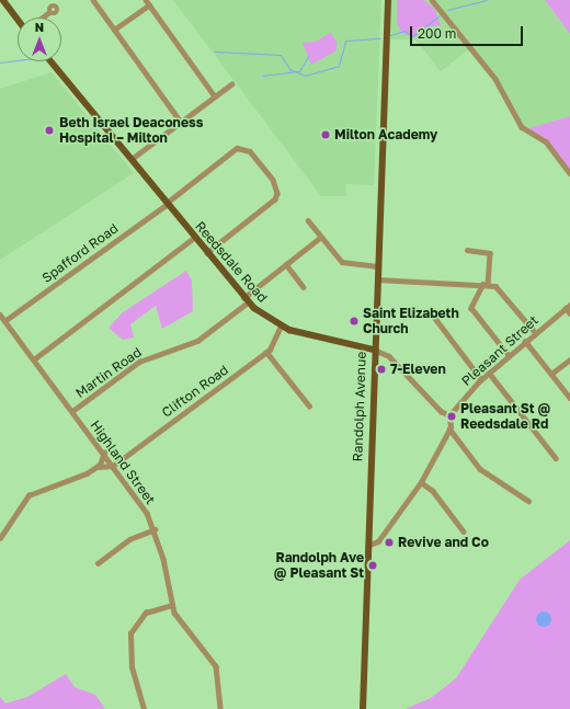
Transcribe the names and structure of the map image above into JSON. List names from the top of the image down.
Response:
{
  "streets": {
    "main road": ["Reedsdale Road", "Randolph Avenue"],
    "street": [
      "Spafford Road",
      "Pleasant Street",
      "Martin Road",
      "Clifton Road",
      "Highland Street"
    ]
  },
  "crossings": [
    ["Spafford Road", "Reedsdale Road"],
    ["Spafford Road", "Highland Street"],
    ["Reedsdale Road", "Pleasant Street"],
    ["Reedsdale Road", "Martin Road"],
    ["Reedsdale Road", "Clifton Road"],
    ["Reedsdale Road", "Randolph Avenue"],
    ["Martin Road", "Highland Street"],
    ["Clifton Road", "Highland Street"]
  ],
  "places": [
    "Beth Israel Deaconess Hospital – Milton",
    "Milton Academy",
    "Saint Elizabeth Church",
    "7-Eleven",
    "Pleasant St @ Reedsdale Rd",
    "Revive and Co",
    "Randolph Ave @ Pleasant St"
  ],
  "scale_bar": "200 m",
  "north": "top"
}
